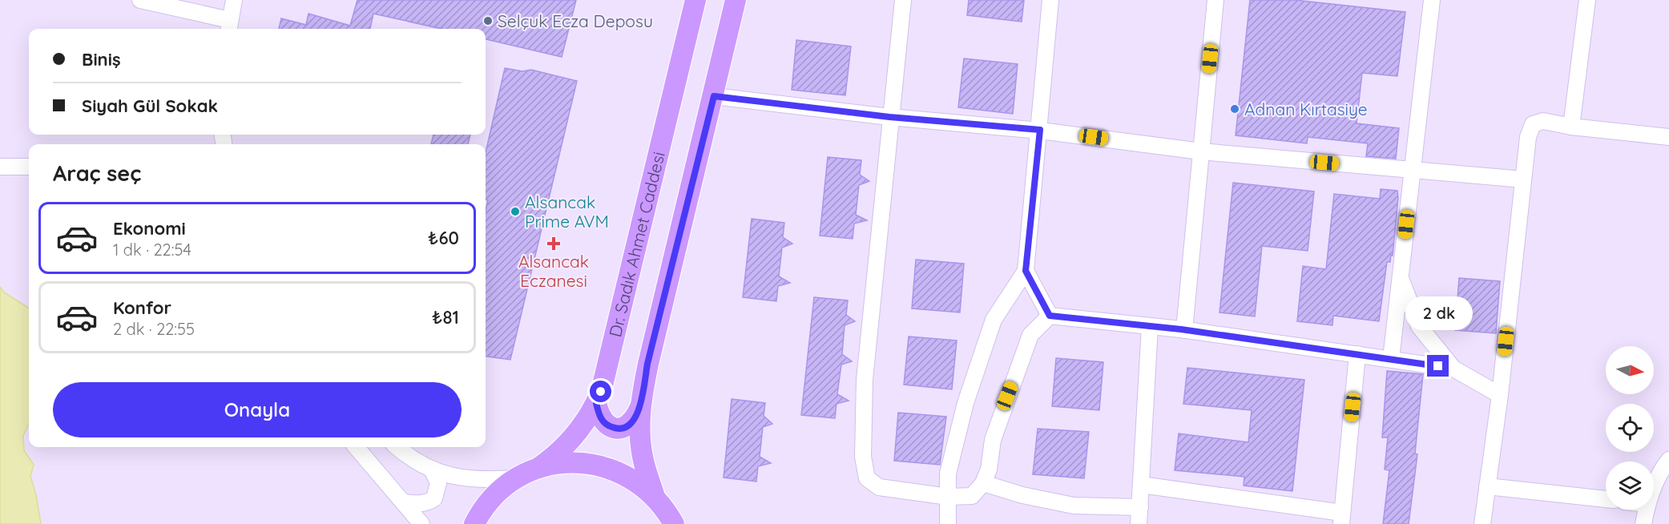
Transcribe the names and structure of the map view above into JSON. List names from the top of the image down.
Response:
{
  "streets": {
    "main road": ["Dr. Sadık Ahmet Caddesi"]
  },
  "places": {
    "other": ["Selçuk Ecza Deposu", "Adnan Kırtasiye", "Alsancak Prime AVM"],
    "health": ["Alsancak Eczanesi"]
  },
  "north": "right",
  "page": {
    "banner": ["Biniş", "Siyah Gül Sokak"],
    "heading": "Araç seç",
    "list": [
      {
        "name": "Ekonomi",
        "note": "1 dk · 22:54",
        "value": "₺60"
      },
      {
        "name": "Konfor",
        "note": "2 dk · 22:55",
        "value": "₺81"
      }
    ],
    "bubble": "2 dk",
    "buttons": "Onayla"
  }
}
